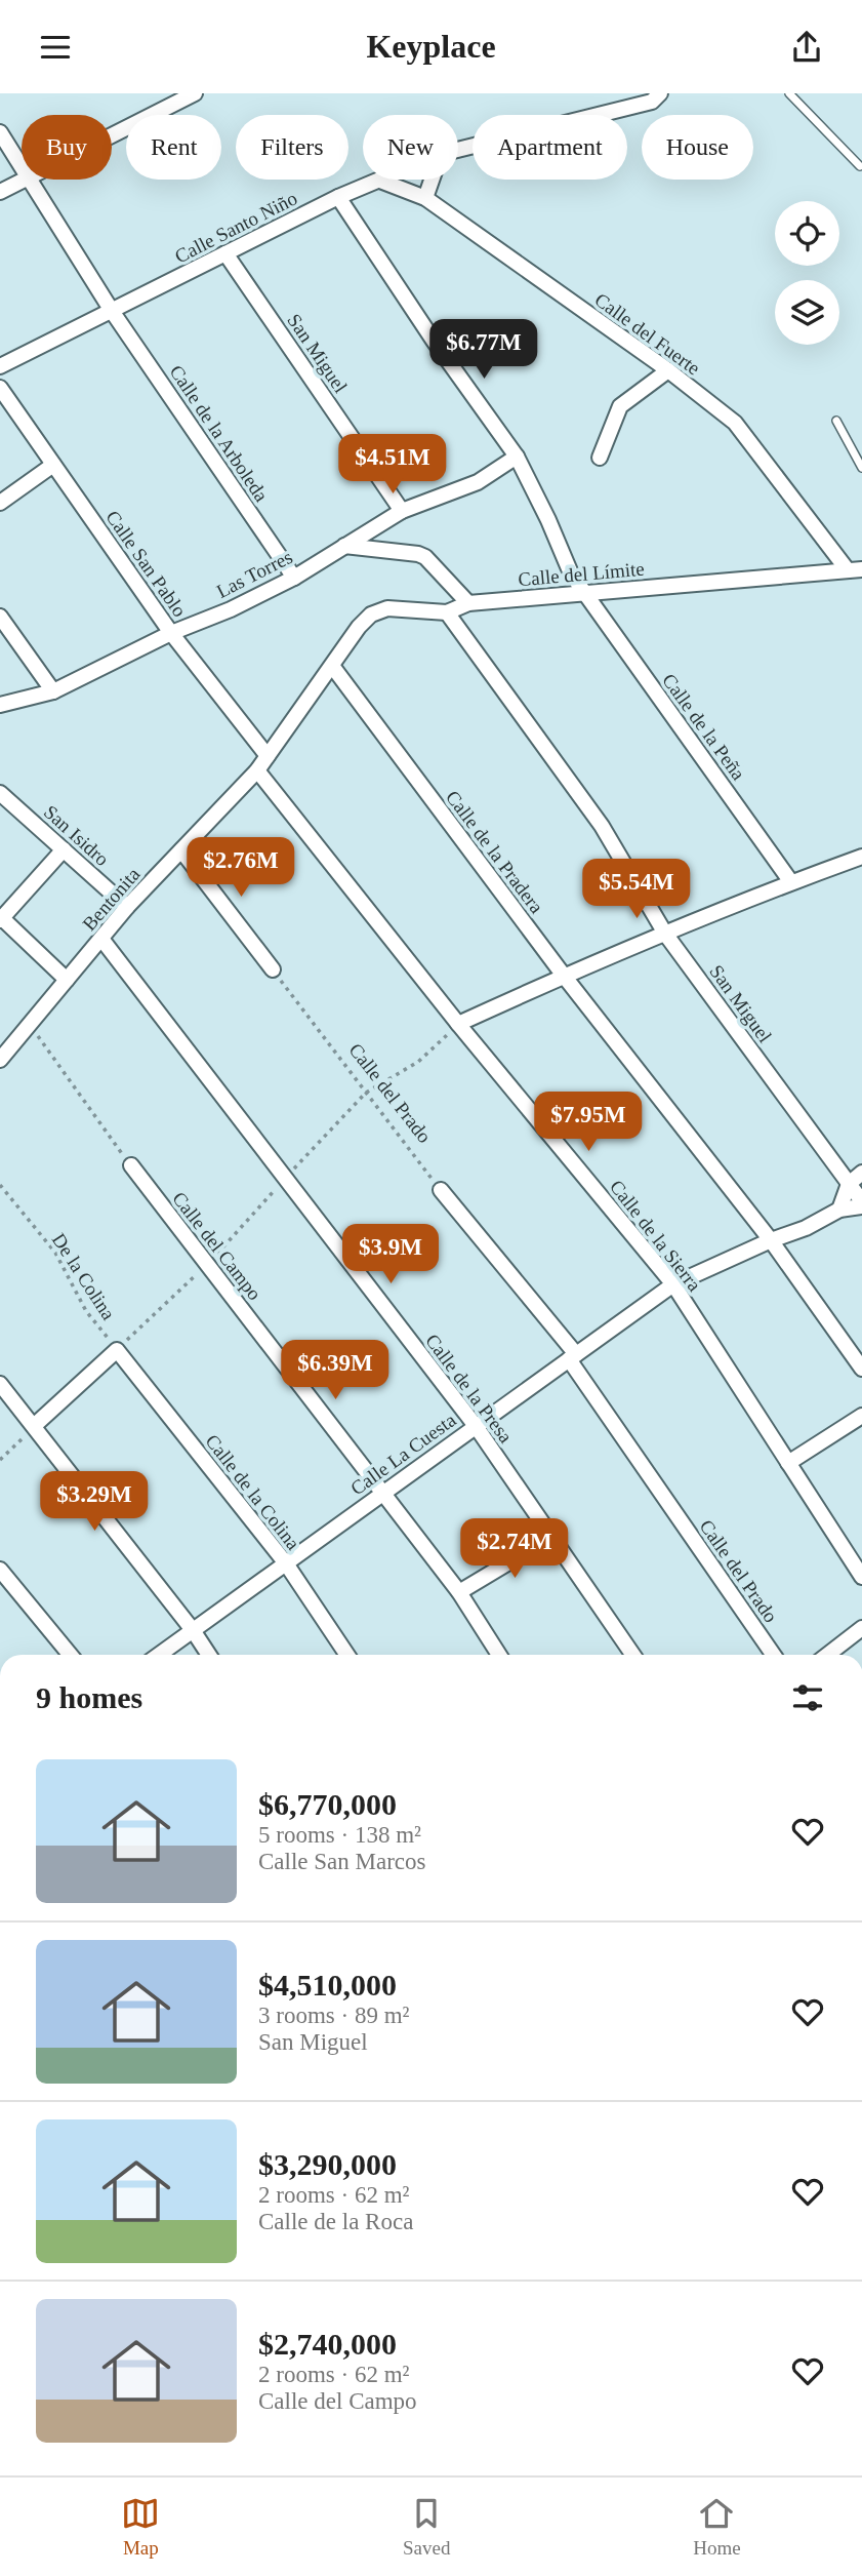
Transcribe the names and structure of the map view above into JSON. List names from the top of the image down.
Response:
{
  "streets": {
    "street": [
      "Calle Santo Niño",
      "Calle del Fuerte",
      "San Miguel",
      "Calle de la Arboleda",
      "Calle San Pablo",
      "Las Torres",
      "Calle del Límite",
      "Calle de la Peña",
      "San Isidro",
      "Calle de la Pradera",
      "Bentonita",
      "Calle del Prado",
      "Calle de la Sierra",
      "Calle del Campo",
      "Calle de la Presa",
      "Calle La Cuesta",
      "Calle de la Colina"
    ],
    "path": ["De la Colina"]
  },
  "crossings": [
    ["Calle Santo Niño", "Calle del Fuerte"],
    ["Calle Santo Niño", "San Miguel"],
    ["Calle Santo Niño", "Calle de la Arboleda"],
    ["Calle Santo Niño", "Calle de la Peña"],
    ["Calle del Fuerte", "Calle del Límite"],
    ["San Miguel", "Las Torres"],
    ["San Miguel", "Calle del Límite"],
    ["San Miguel", "Calle La Cuesta"],
    ["Calle de la Arboleda", "Las Torres"],
    ["Calle San Pablo", "Las Torres"],
    ["Calle San Pablo", "Bentonita"],
    ["Las Torres", "Calle de la Peña"],
    ["Calle del Límite", "Calle de la Peña"],
    ["Calle del Límite", "Calle de la Pradera"],
    ["Calle del Límite", "Bentonita"],
    ["San Isidro", "Bentonita"],
    ["Calle de la Pradera", "Bentonita"],
    ["Calle de la Pradera", "Calle La Cuesta"],
    ["Bentonita", "Calle de la Sierra"],
    ["Bentonita", "Calle de la Presa"],
    ["Calle del Prado", "Calle La Cuesta"],
    ["Calle de la Sierra", "Calle La Cuesta"],
    ["Calle del Campo", "Calle La Cuesta"],
    ["De la Colina", "Calle de la Colina"],
    ["Calle de la Presa", "Calle La Cuesta"],
    ["Calle La Cuesta", "Calle de la Colina"]
  ],
  "page": {
    "header": "Keyplace",
    "chip": [
      "Buy",
      "Rent",
      "Filters",
      "New",
      "Apartment",
      "House"
    ],
    "price": [
      "$6.77M",
      "$4.51M",
      "$2.76M",
      "$5.54M",
      "$7.95M",
      "$3.9M",
      "$6.39M",
      "$3.29M",
      "$2.74M"
    ],
    "heading": "9 homes",
    "list": [
      {
        "name": "$6,770,000",
        "note": "5 rooms · 138 m² · Calle San Marcos"
      },
      {
        "name": "$4,510,000",
        "note": "3 rooms · 89 m² · San Miguel"
      },
      {
        "name": "$3,290,000",
        "note": "2 rooms · 62 m² · Calle de la Roca"
      },
      {
        "name": "$2,740,000",
        "note": "2 rooms · 62 m² · Calle del Campo"
      }
    ],
    "tabs": ["Map", "Saved", "Home"]
  }
}
